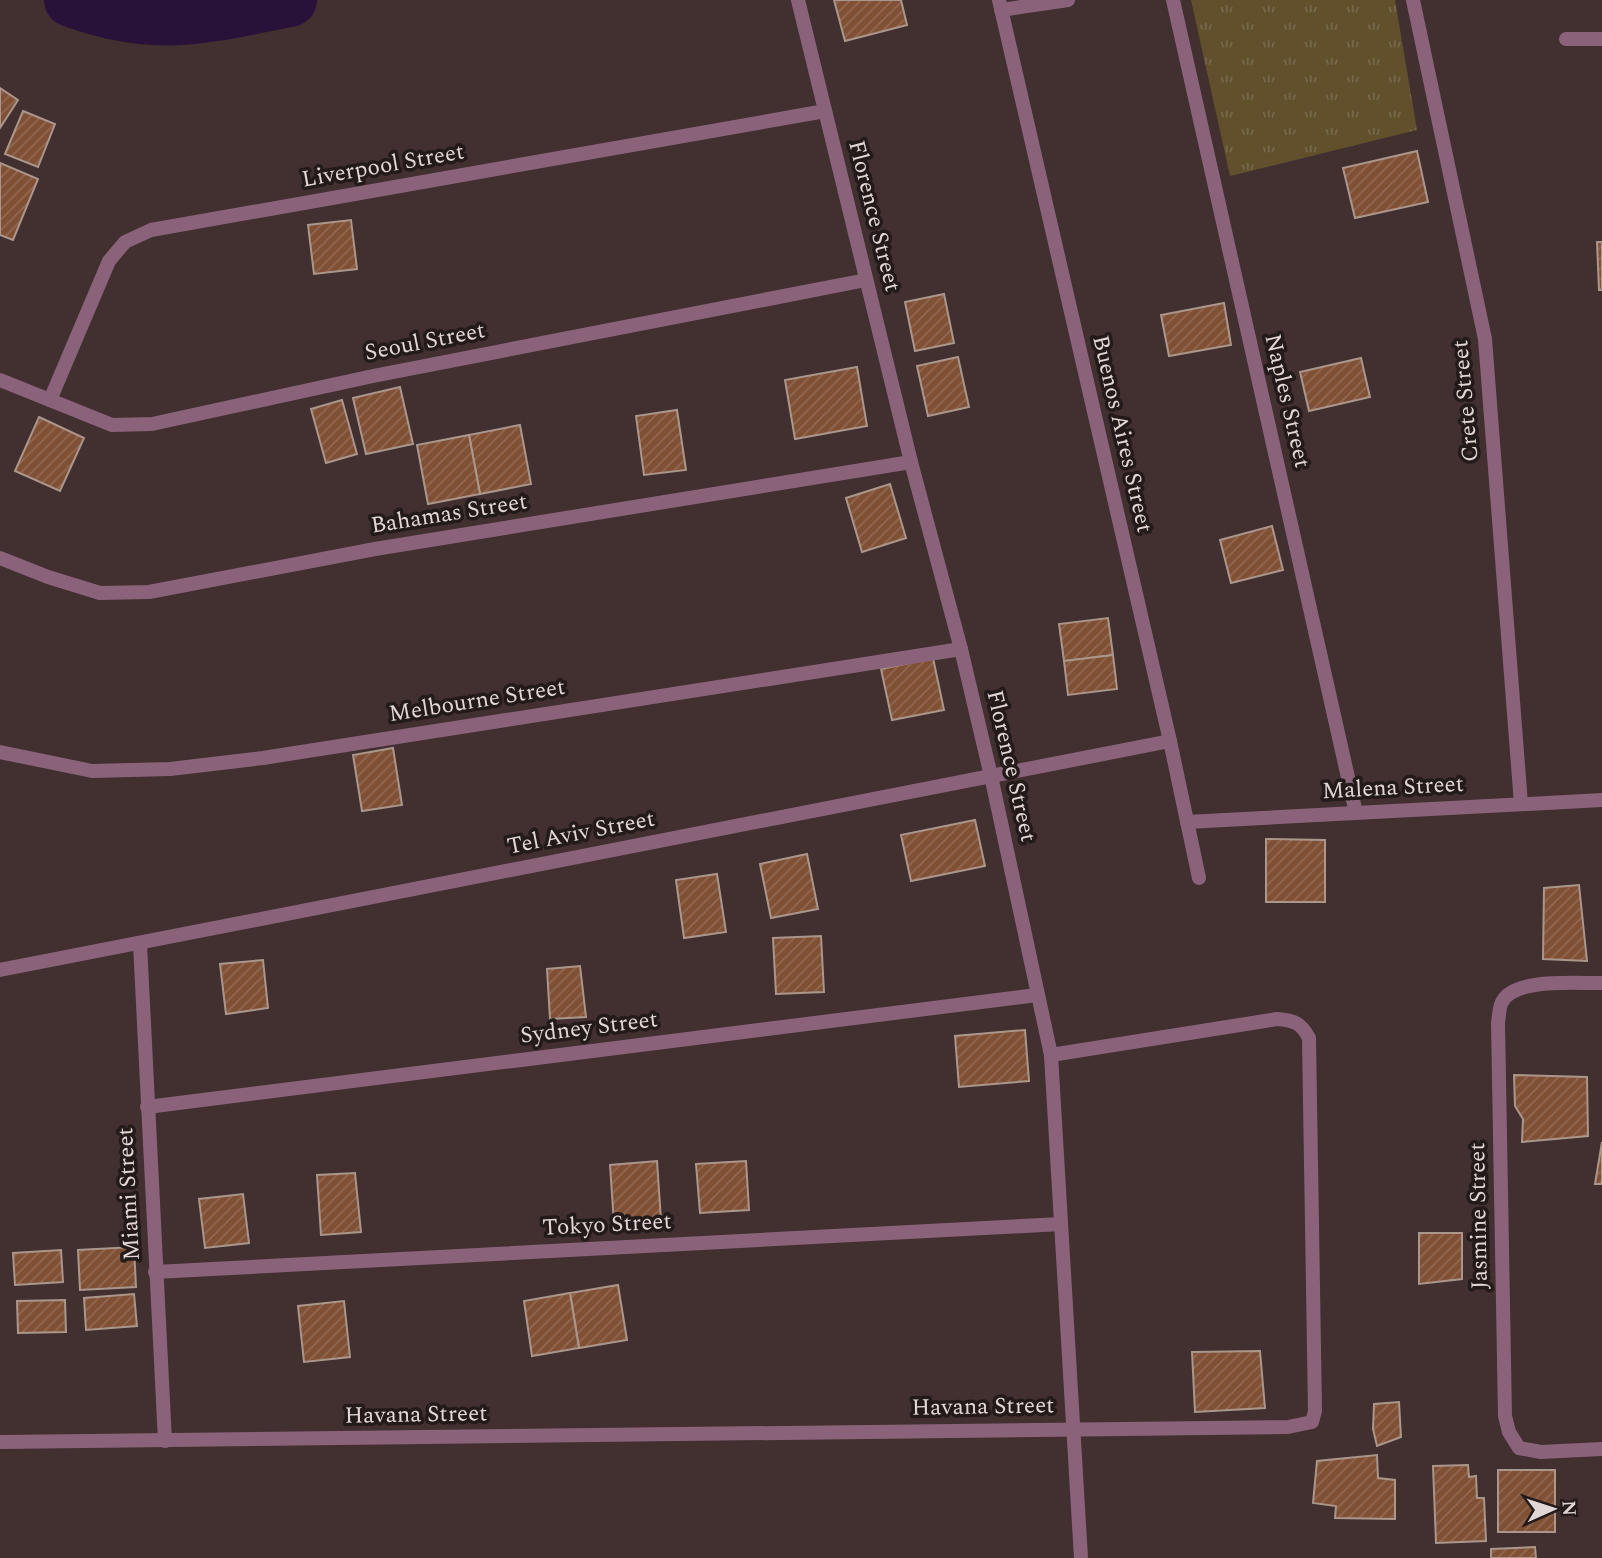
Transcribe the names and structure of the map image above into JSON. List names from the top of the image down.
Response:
{
  "streets": {
    "street": [
      "Liverpool Street",
      "Florence Street",
      "Seoul Street",
      "Naples Street",
      "Crete Street",
      "Buenos Aires Street",
      "Bahamas Street",
      "Melbourne Street",
      "Malena Street",
      "Tel Aviv Street",
      "Sydney Street",
      "Miami Street",
      "Jasmine Street",
      "Tokyo Street",
      "Havana Street"
    ]
  },
  "crossings": [
    ["Liverpool Street", "Florence Street"],
    ["Liverpool Street", "Seoul Street"],
    ["Florence Street", "Seoul Street"],
    ["Florence Street", "Bahamas Street"],
    ["Florence Street", "Melbourne Street"],
    ["Florence Street", "Tel Aviv Street"],
    ["Florence Street", "Sydney Street"],
    ["Florence Street", "Tokyo Street"],
    ["Florence Street", "Havana Street"],
    ["Naples Street", "Malena Street"],
    ["Crete Street", "Malena Street"],
    ["Buenos Aires Street", "Malena Street"],
    ["Buenos Aires Street", "Tel Aviv Street"],
    ["Tel Aviv Street", "Miami Street"],
    ["Sydney Street", "Miami Street"],
    ["Miami Street", "Tokyo Street"],
    ["Miami Street", "Havana Street"]
  ],
  "north": "right"
}
